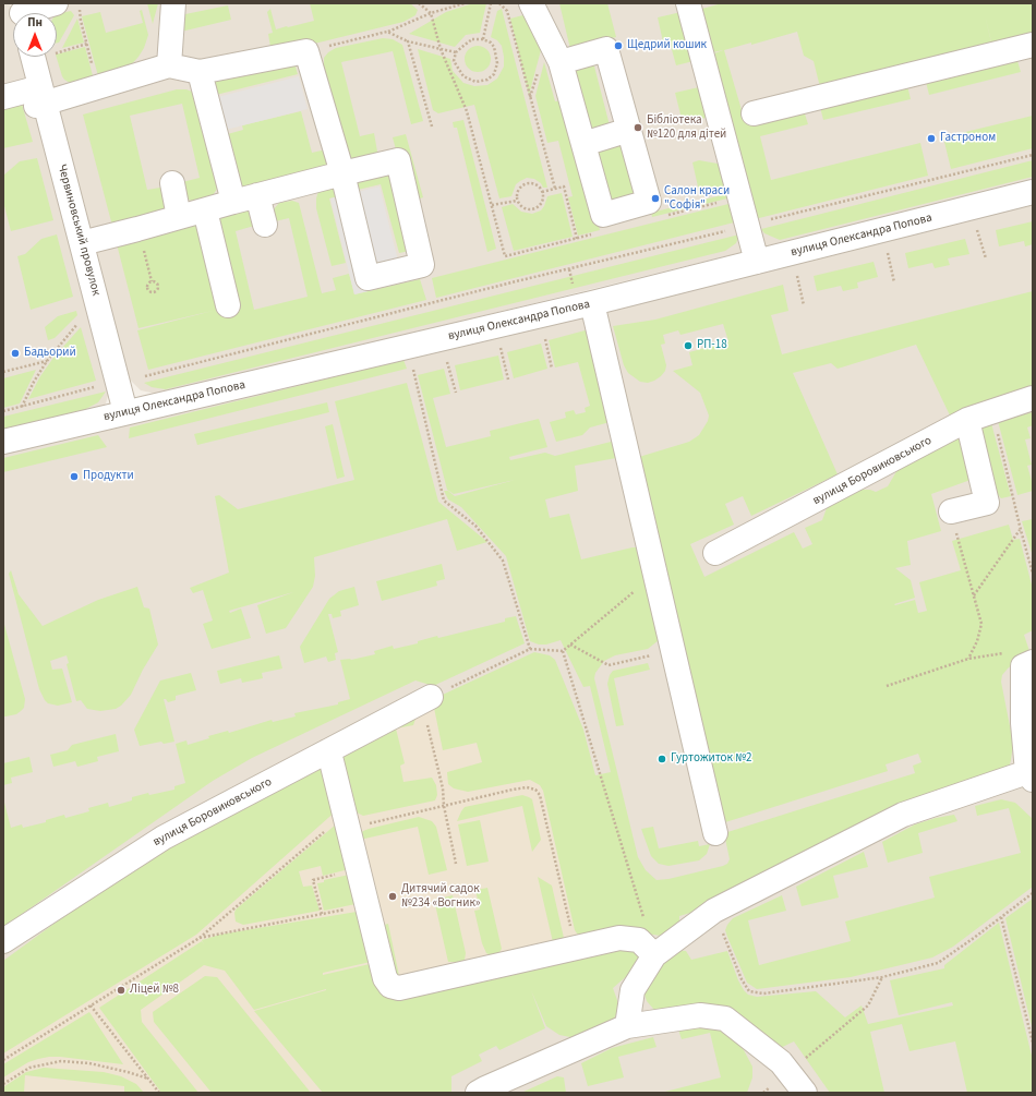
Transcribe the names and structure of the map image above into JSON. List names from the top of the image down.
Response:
{
  "streets": {
    "street": ["Червиновський провулок", "вулиця Олександра Попова", "вулиця Боровиковського"]
  },
  "crossings": [
    ["Червиновський провулок", "вулиця Олександра Попова"]
  ],
  "places": [
    "Щедрий кошик",
    "Бібліотека №120 для дітей",
    "Гастроном",
    "Салон краси \"Софія\"",
    "РП-18",
    "Бадьорий",
    "Продукти",
    "Гуртожиток №2",
    "Дитячий садок №234 «Вогник»",
    "Ліцей №8"
  ],
  "north": "top"
}
